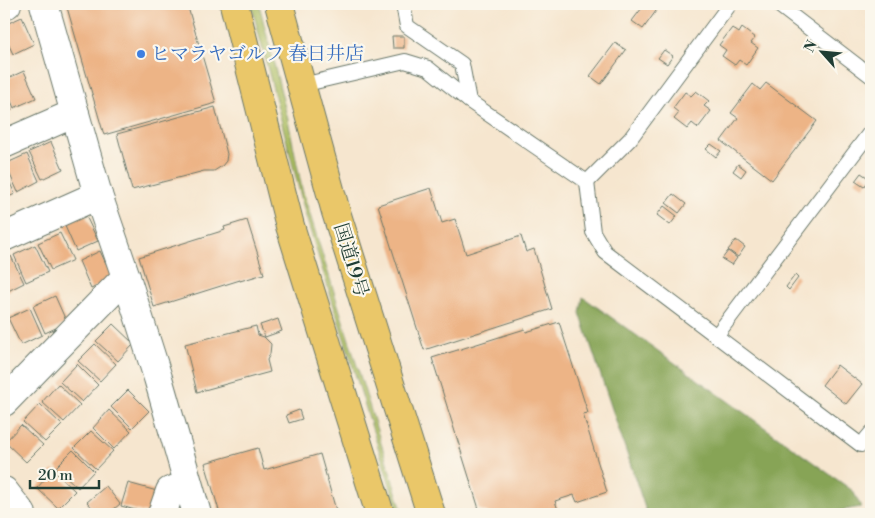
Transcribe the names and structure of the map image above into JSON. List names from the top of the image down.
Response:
{
  "streets": {
    "highway": ["国道19号"]
  },
  "places": ["ヒマラヤゴルフ 春日井店"],
  "scale_bar": "20 m",
  "north": "top left"
}
